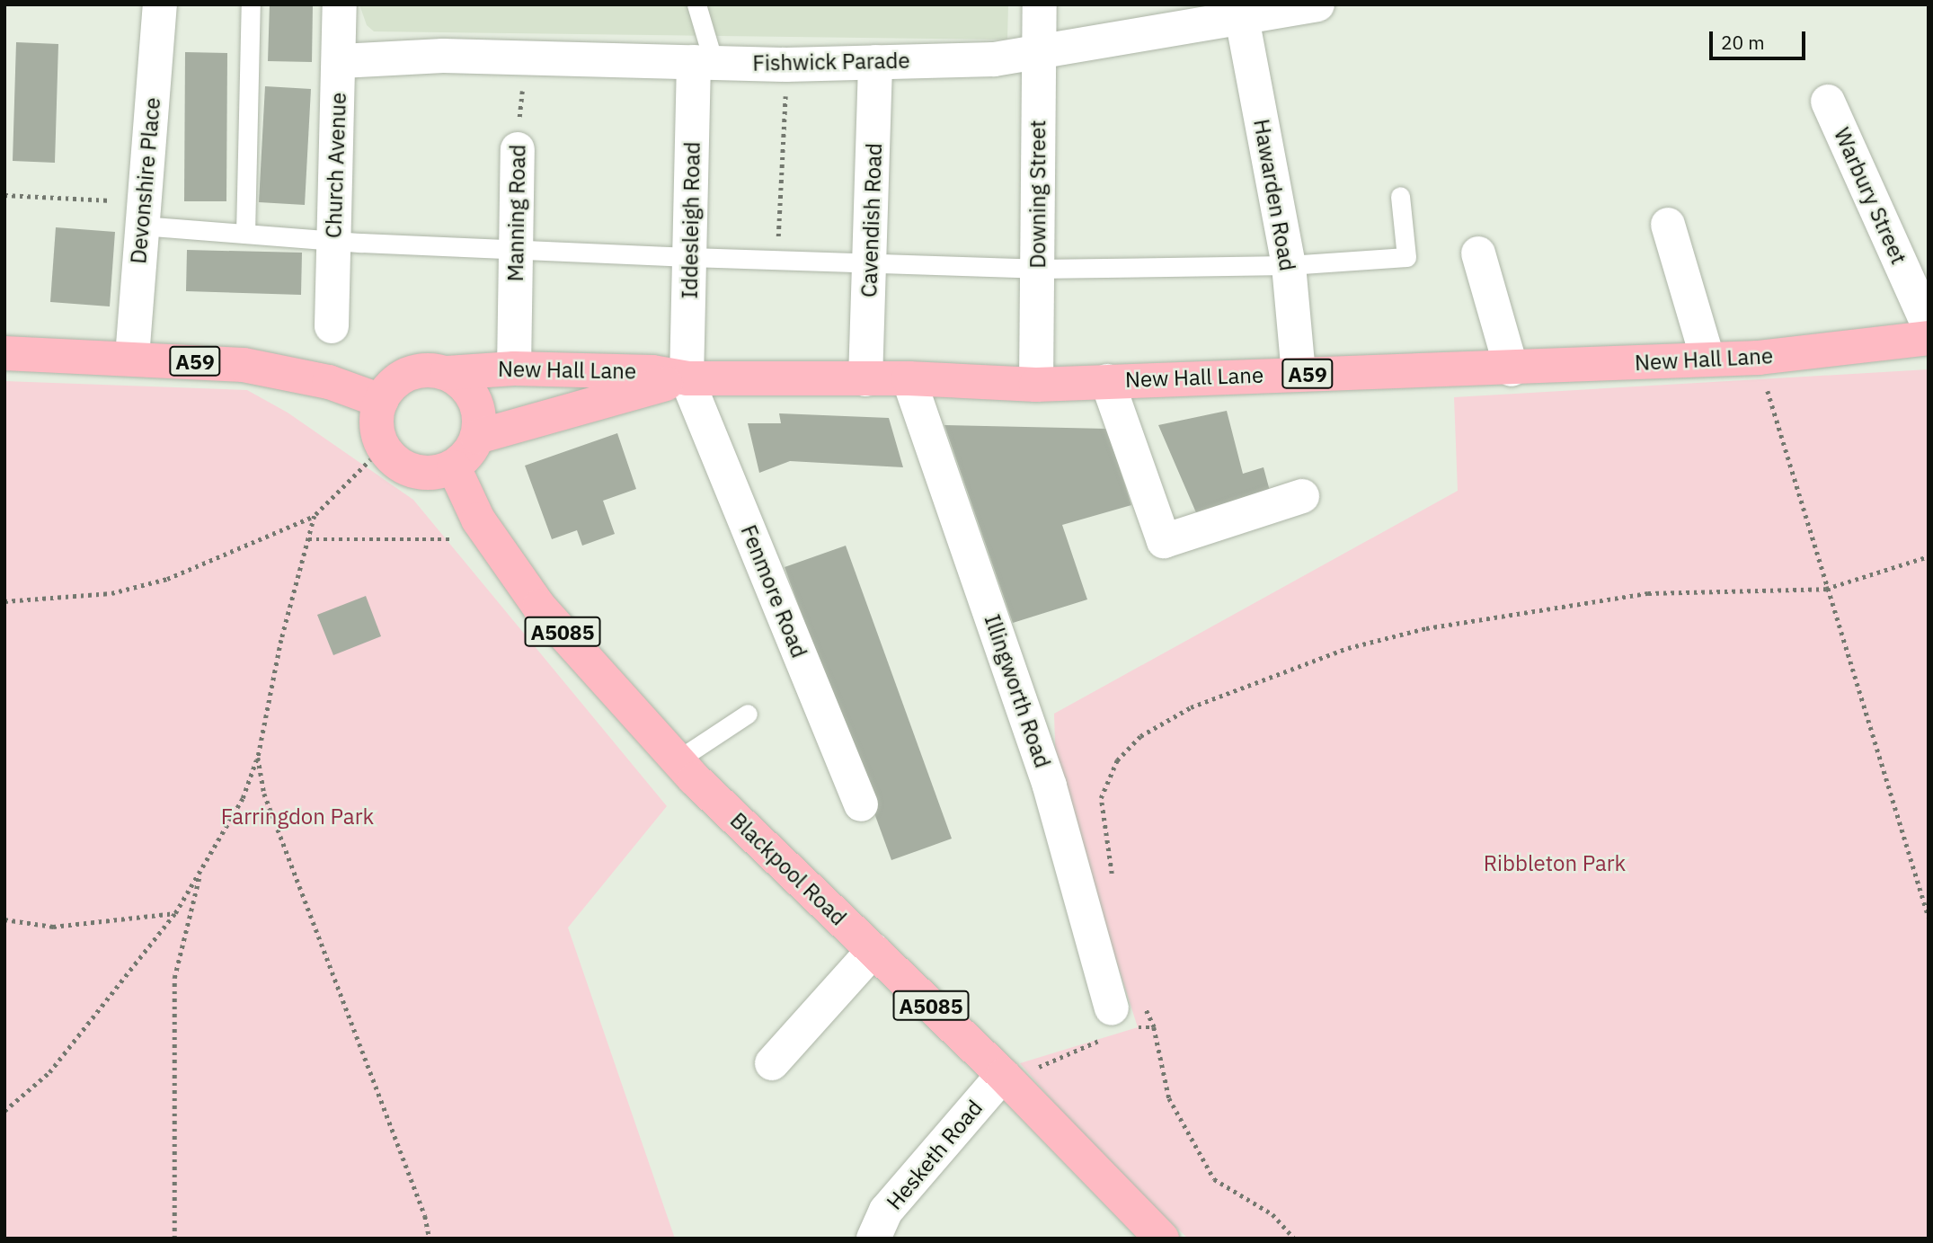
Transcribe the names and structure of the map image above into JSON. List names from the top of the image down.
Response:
{
  "streets": {
    "highway": [
      "New Hall Lane",
      "A59",
      "A5085",
      "Blackpool Road"
    ],
    "street": [
      "Fishwick Parade",
      "Church Avenue",
      "Devonshire Place",
      "Downing Street",
      "Hawarden Road",
      "Warbury Street",
      "Manning Road",
      "Iddesleigh Road",
      "Cavendish Road",
      "Fenmore Road",
      "Illingworth Road",
      "Hesketh Road"
    ]
  },
  "crossings": [
    ["Fishwick Parade", "Church Avenue"],
    ["Fishwick Parade", "Downing Street"],
    ["Fishwick Parade", "Hawarden Road"],
    ["Fishwick Parade", "Manning Road"],
    ["Fishwick Parade", "Iddesleigh Road"],
    ["Fishwick Parade", "Cavendish Road"],
    ["Devonshire Place", "A59"],
    ["Downing Street", "New Hall Lane"],
    ["Hawarden Road", "New Hall Lane"],
    ["Manning Road", "New Hall Lane"],
    ["Iddesleigh Road", "New Hall Lane"],
    ["Iddesleigh Road", "Fenmore Road"],
    ["Cavendish Road", "New Hall Lane"],
    ["New Hall Lane", "A59"],
    ["New Hall Lane", "Fenmore Road"],
    ["New Hall Lane", "Illingworth Road"],
    ["New Hall Lane", "Blackpool Road"],
    ["A59", "Blackpool Road"],
    ["Blackpool Road", "Hesketh Road"]
  ],
  "parks": ["Farringdon Park", "Ribbleton Park"],
  "scale_bar": "20 m"
}
